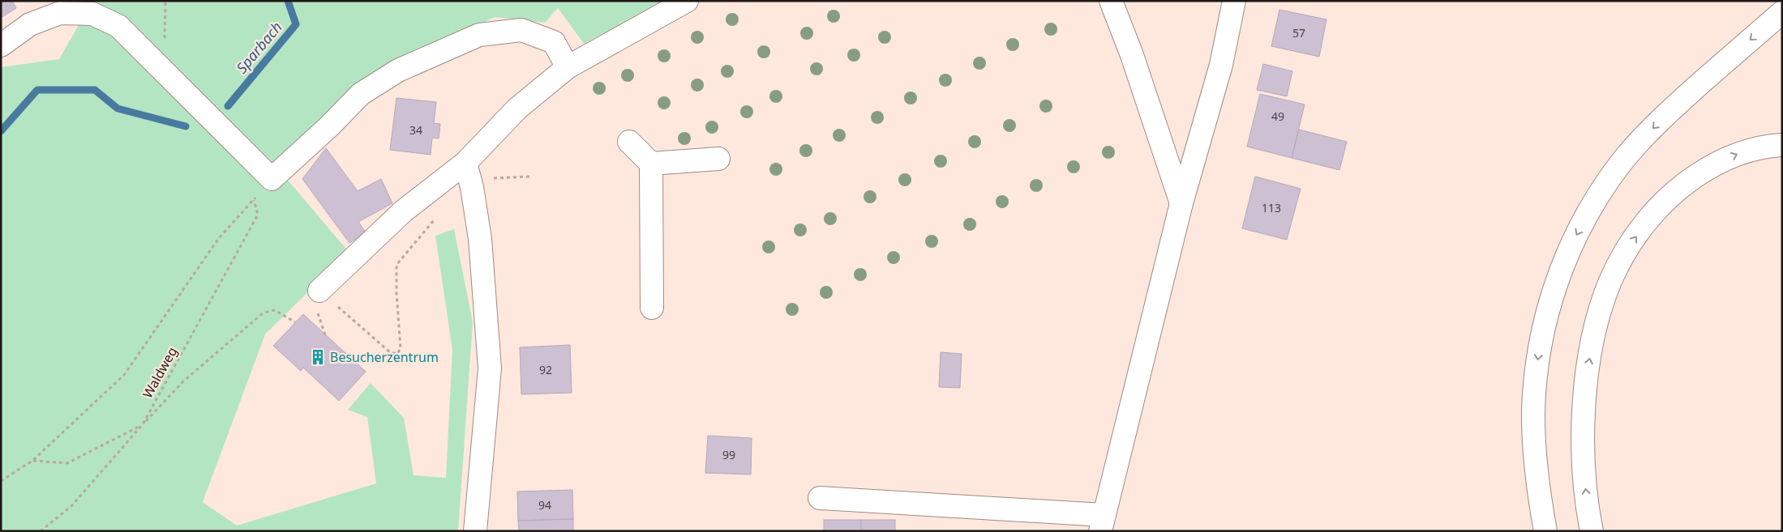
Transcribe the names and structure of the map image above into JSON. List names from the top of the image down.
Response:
{
  "streets": {
    "path": ["Waldweg"]
  },
  "water": ["Sparbach"],
  "places": {
    "building": ["Besucherzentrum"]
  },
  "house_numbers": [
    "57",
    "49",
    "34",
    "113",
    "92",
    "99",
    "94"
  ]
}
